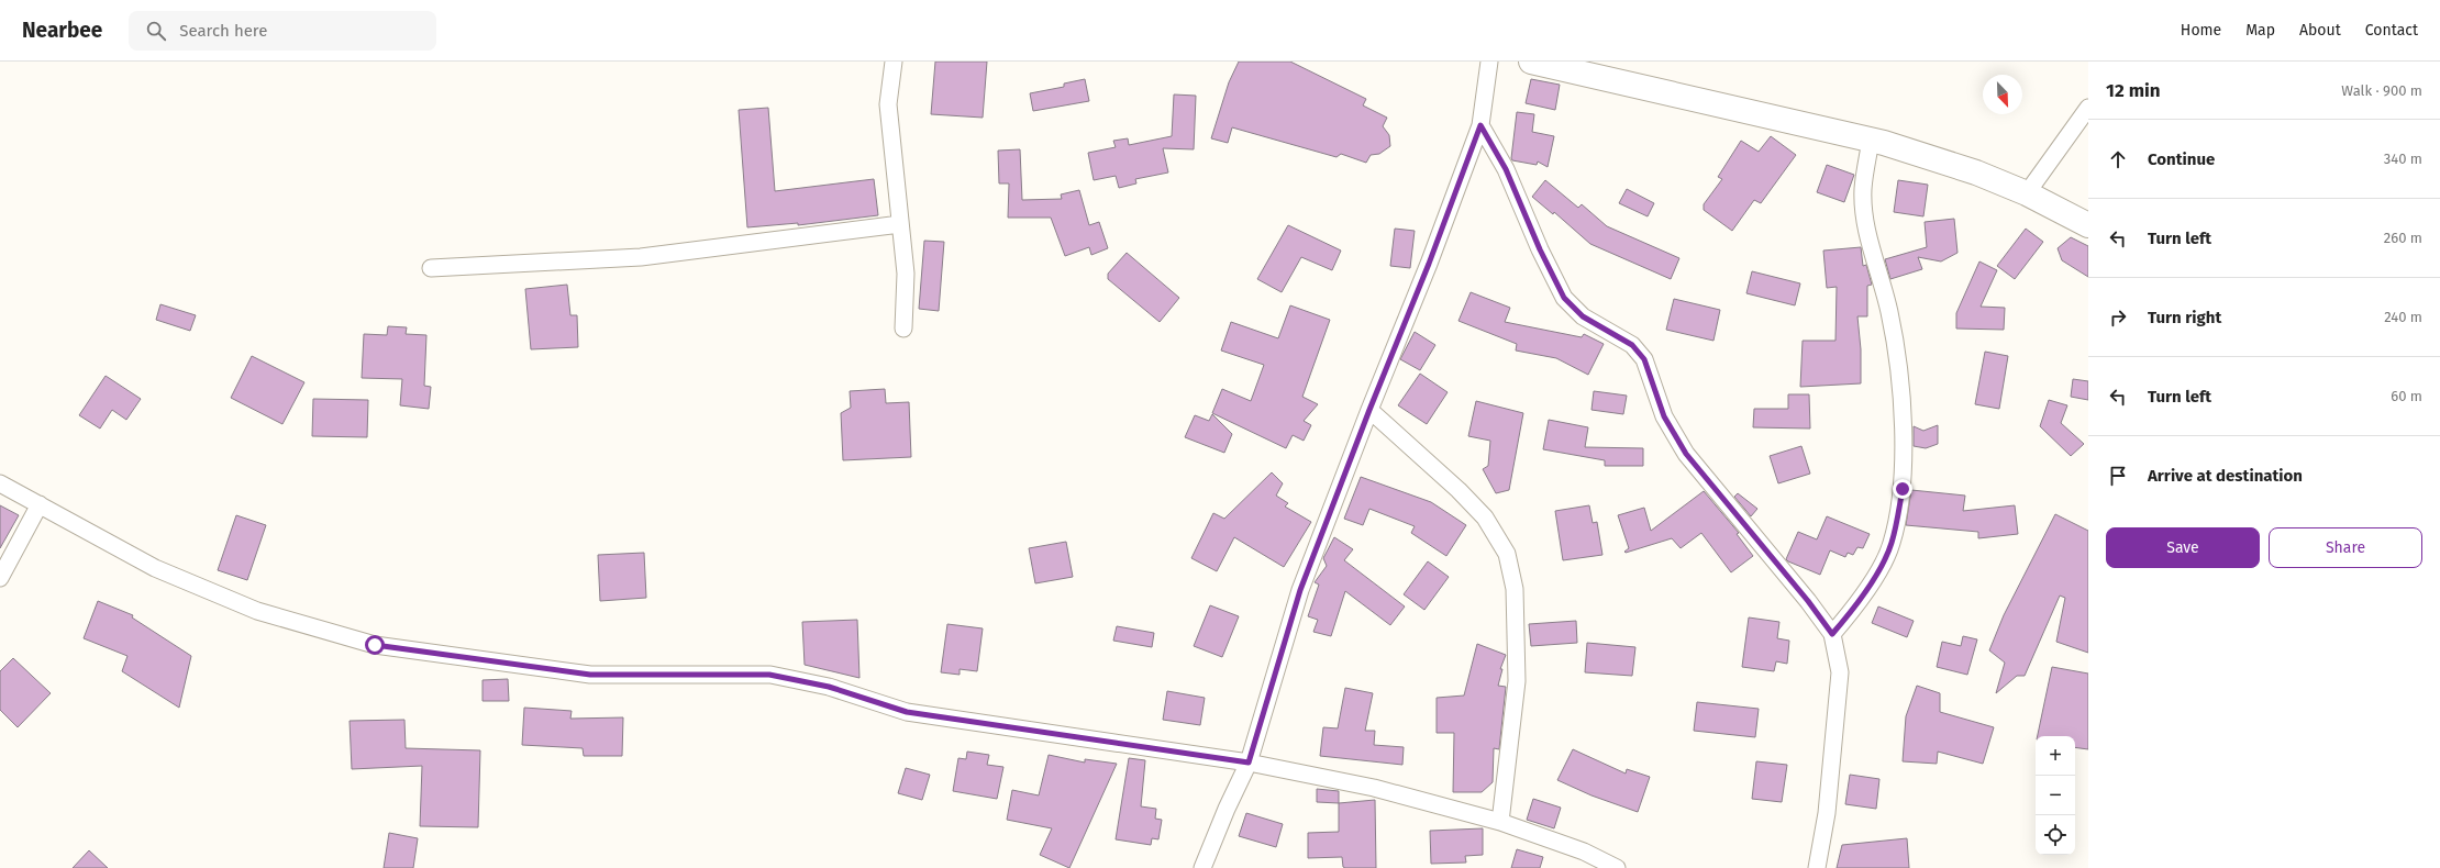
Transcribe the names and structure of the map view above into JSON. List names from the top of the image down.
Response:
{
  "north": "bottom right",
  "page": {
    "header": "Nearbee",
    "search": "Search here",
    "nav": [
      "Home",
      "Map",
      "About",
      "Contact"
    ],
    "heading": ["12 min", "Walk · 900 m"],
    "list": [
      ["Continue", "340 m"],
      ["Turn left", "260 m"],
      ["Turn right", "240 m"],
      ["Turn left", "60 m"],
      "Arrive at destination"
    ],
    "buttons": ["Save", "Share"],
    "map_buttons": ["+", "−"]
  }
}
